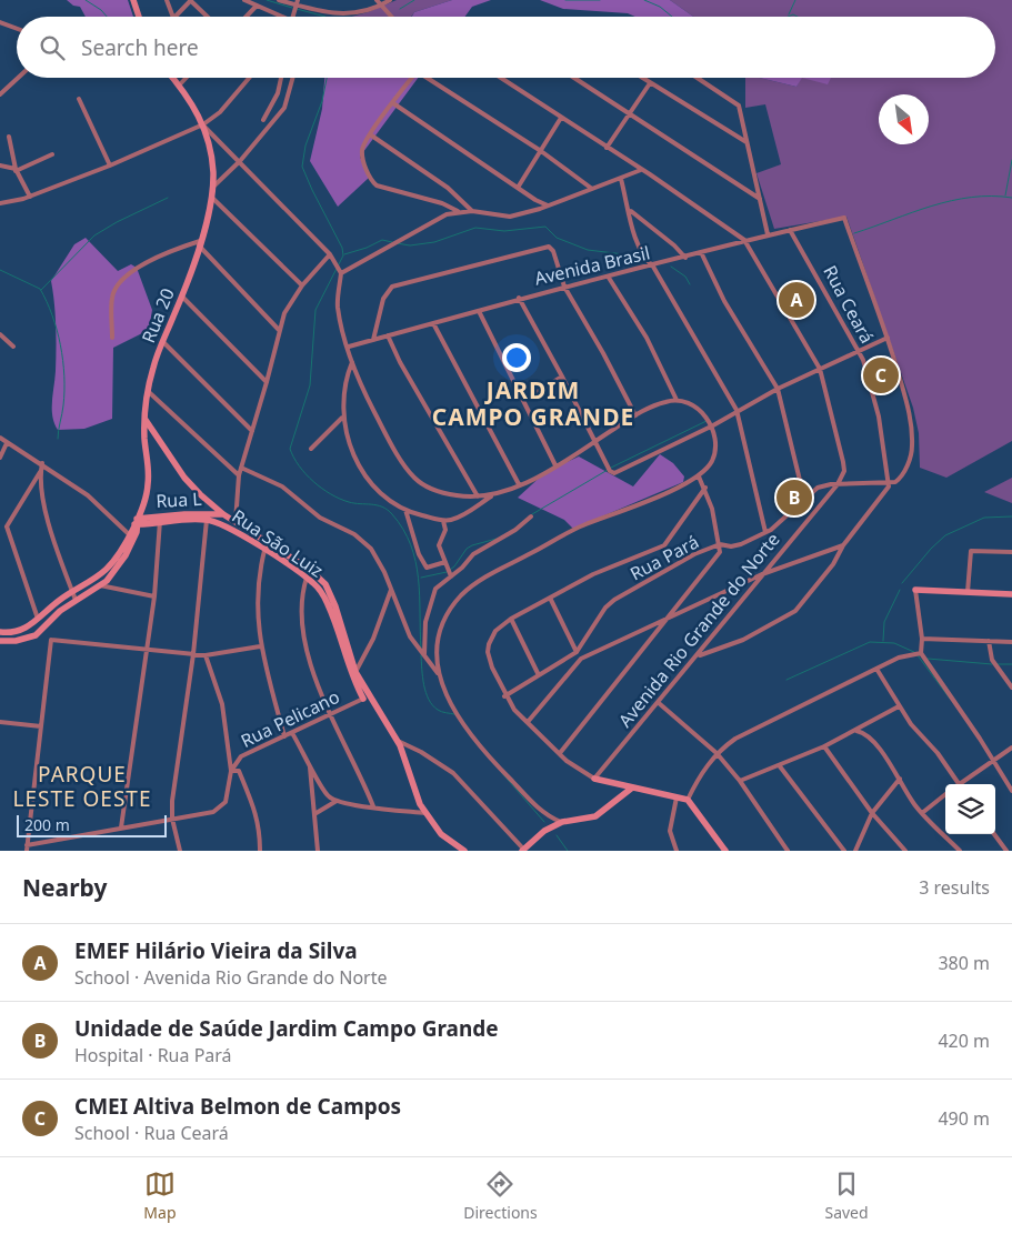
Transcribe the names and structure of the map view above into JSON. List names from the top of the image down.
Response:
{
  "streets": {
    "street": [
      "Avenida Brasil",
      "Rua Ceará",
      "Rua 20",
      "Rua L",
      "Rua São Luiz",
      "Rua Pará",
      "Avenida Rio Grande do Norte",
      "Rua Pelicano"
    ]
  },
  "crossings": [
    ["Avenida Brasil", "Rua Ceará"],
    ["Avenida Brasil", "Avenida Rio Grande do Norte"],
    ["Rua Ceará", "Rua Pará"],
    ["Rua 20", "Rua L"],
    ["Rua 20", "Rua São Luiz"],
    ["Rua L", "Rua São Luiz"],
    ["Rua São Luiz", "Rua Pelicano"],
    ["Rua Pará", "Avenida Rio Grande do Norte"]
  ],
  "districts": ["JARDIM CAMPO GRANDE", "PARQUE LESTE OESTE"],
  "scale_bar": "200 m",
  "north": "bottom right",
  "page": {
    "search": "Search here",
    "pins": ["A", "C", "B"],
    "scale": "200 m",
    "heading": ["Nearby", "3 results"],
    "list": [
      {
        "mark": "A",
        "name": "EMEF Hilário Vieira da Silva",
        "note": "School · Avenida Rio Grande do Norte",
        "value": "380 m"
      },
      {
        "mark": "B",
        "name": "Unidade de Saúde Jardim Campo Grande",
        "note": "Hospital · Rua Pará",
        "value": "420 m"
      },
      {
        "mark": "C",
        "name": "CMEI Altiva Belmon de Campos",
        "note": "School · Rua Ceará",
        "value": "490 m"
      }
    ],
    "nav": ["Map", "Directions", "Saved"]
  }
}
